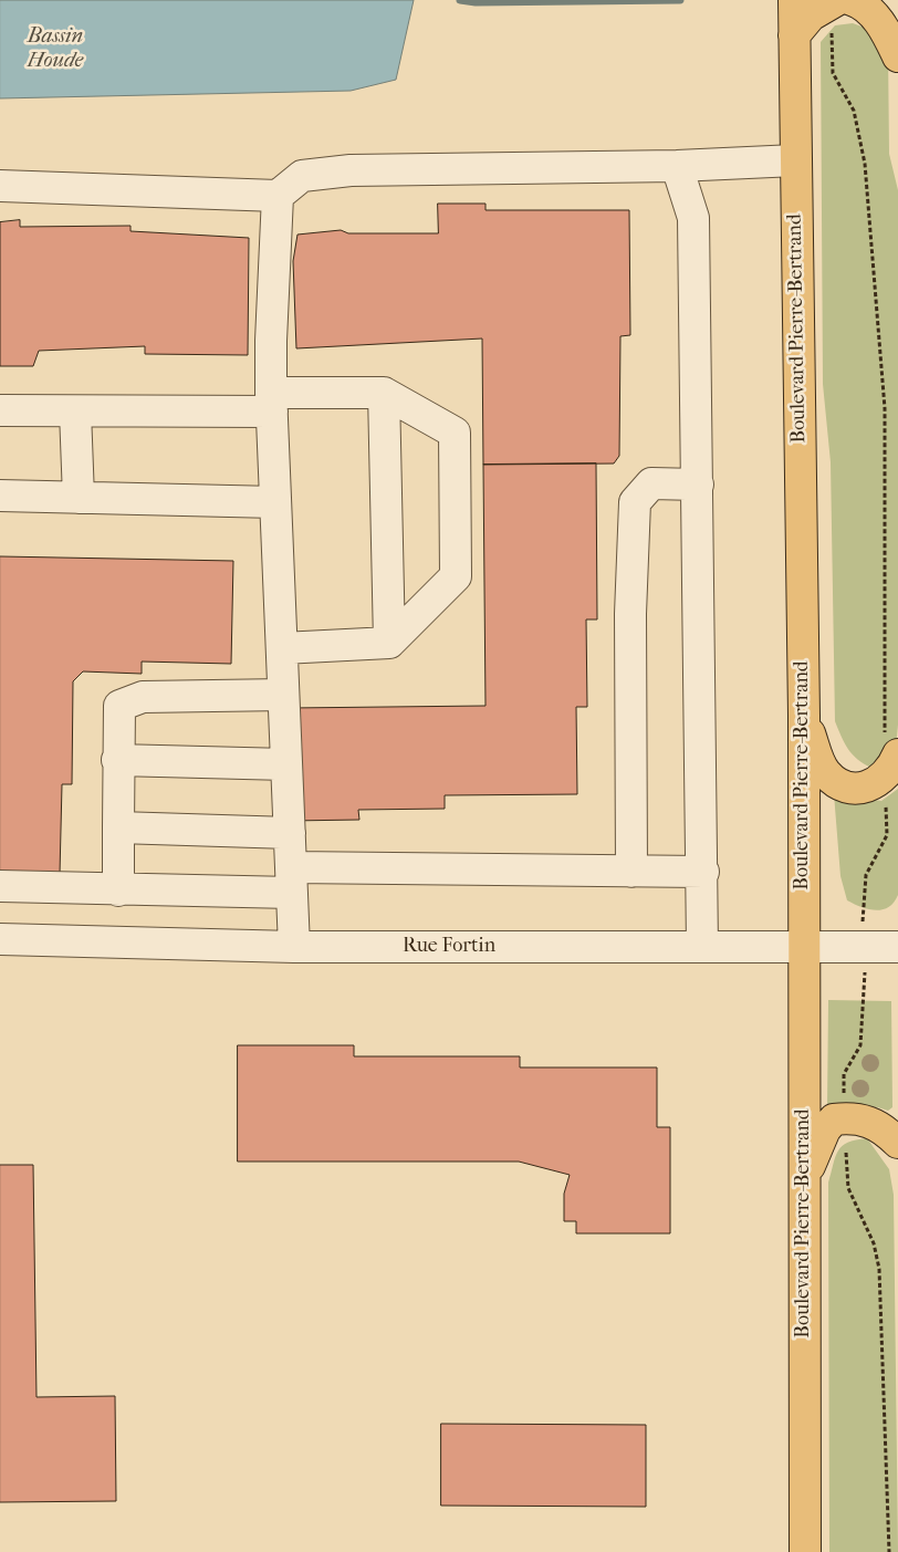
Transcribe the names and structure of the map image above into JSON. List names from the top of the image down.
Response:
{
  "streets": {
    "main road": ["Boulevard Pierre-Bertrand"],
    "street": ["Rue Fortin"]
  },
  "crossings": [
    ["Boulevard Pierre-Bertrand", "Rue Fortin"]
  ],
  "water": ["Bassin Houde"]
}
